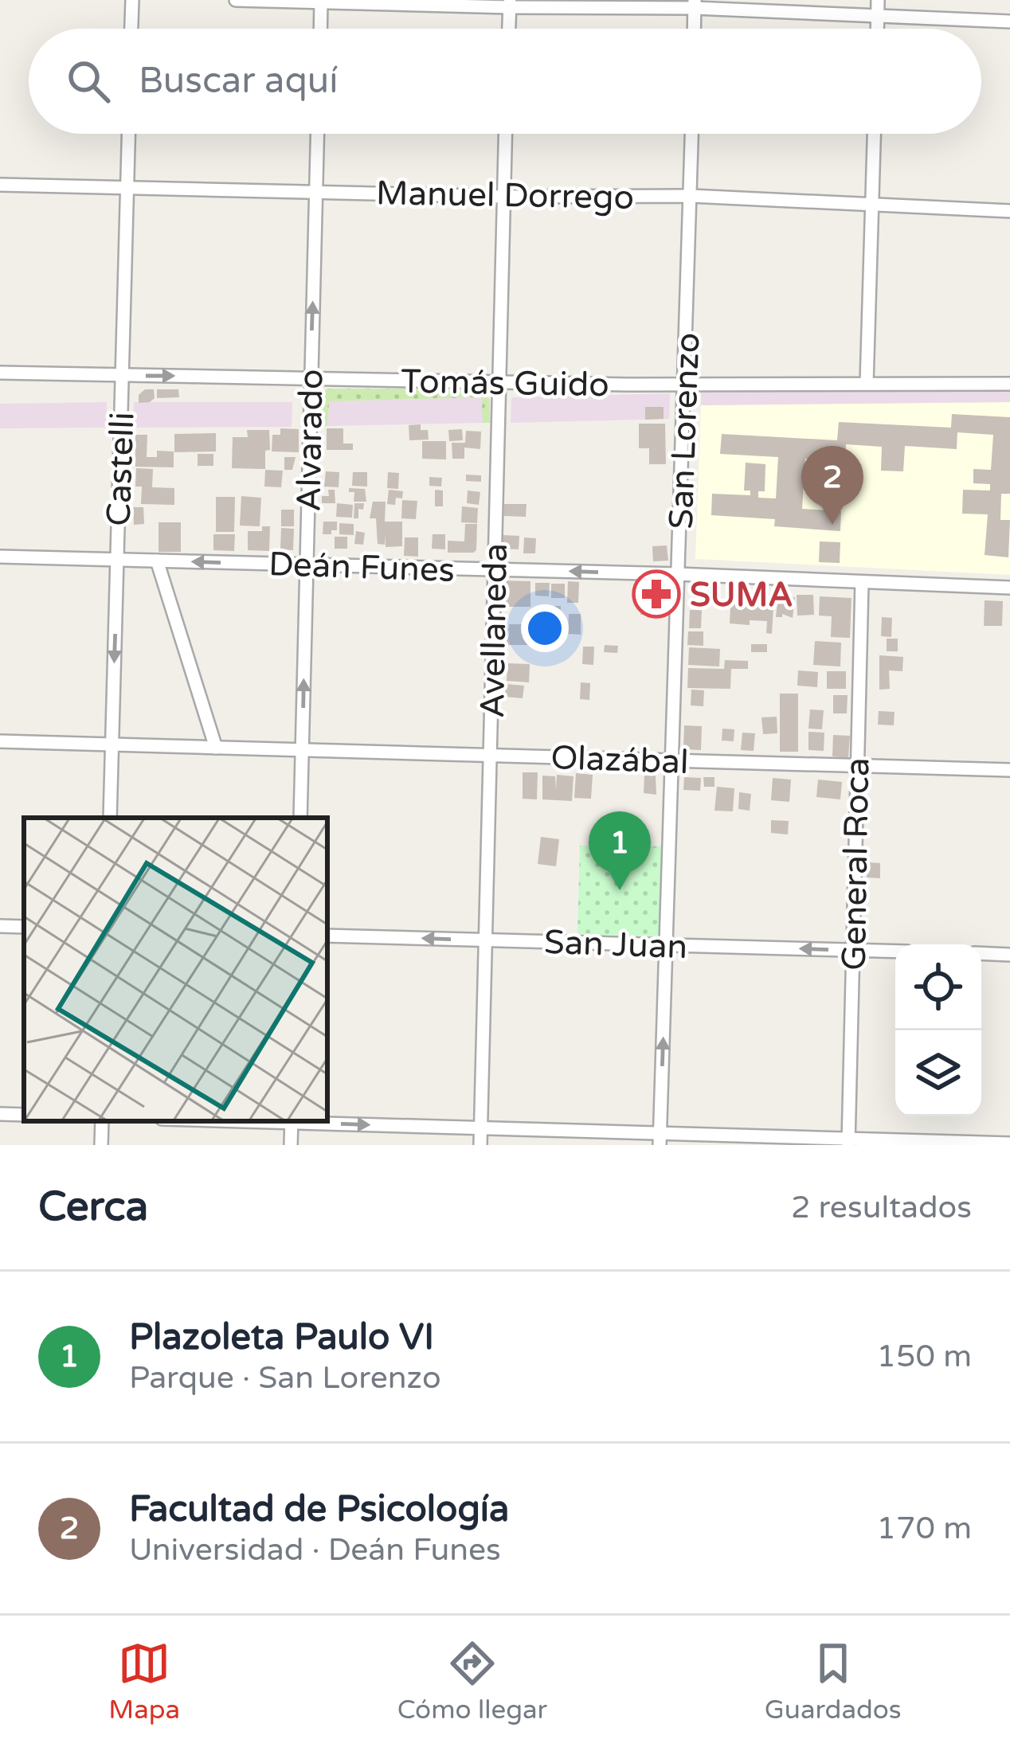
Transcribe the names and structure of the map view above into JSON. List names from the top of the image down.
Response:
{
  "streets": {
    "street": [
      "Manuel Dorrego",
      "Tomás Guido",
      "San Lorenzo",
      "Alvarado",
      "Castelli",
      "Deán Funes",
      "Avellaneda",
      "Olazábal",
      "General Roca",
      "San Juan"
    ]
  },
  "crossings": [
    ["Manuel Dorrego", "San Lorenzo"],
    ["Manuel Dorrego", "Alvarado"],
    ["Manuel Dorrego", "Castelli"],
    ["Manuel Dorrego", "Avellaneda"],
    ["Tomás Guido", "San Lorenzo"],
    ["Tomás Guido", "Alvarado"],
    ["Tomás Guido", "Castelli"],
    ["Tomás Guido", "Avellaneda"],
    ["San Lorenzo", "Deán Funes"],
    ["San Lorenzo", "Olazábal"],
    ["San Lorenzo", "San Juan"],
    ["Alvarado", "Deán Funes"],
    ["Alvarado", "Olazábal"],
    ["Castelli", "Deán Funes"],
    ["Castelli", "Olazábal"],
    ["Deán Funes", "Avellaneda"],
    ["Deán Funes", "General Roca"],
    ["Avellaneda", "Olazábal"],
    ["Avellaneda", "San Juan"],
    ["Olazábal", "General Roca"],
    ["General Roca", "San Juan"]
  ],
  "one_way": ["Alvarado", "San Juan"],
  "places": {
    "pharmacy": ["SUMA"]
  },
  "page": {
    "search": "Buscar aquí",
    "pins": ["2", "1"],
    "heading": ["Cerca", "2 resultados"],
    "list": [
      {
        "mark": "1",
        "name": "Plazoleta Paulo VI",
        "note": "Parque · San Lorenzo",
        "value": "150 m"
      },
      {
        "mark": "2",
        "name": "Facultad de Psicología",
        "note": "Universidad · Deán Funes",
        "value": "170 m"
      }
    ],
    "nav": ["Mapa", "Cómo llegar", "Guardados"]
  }
}
